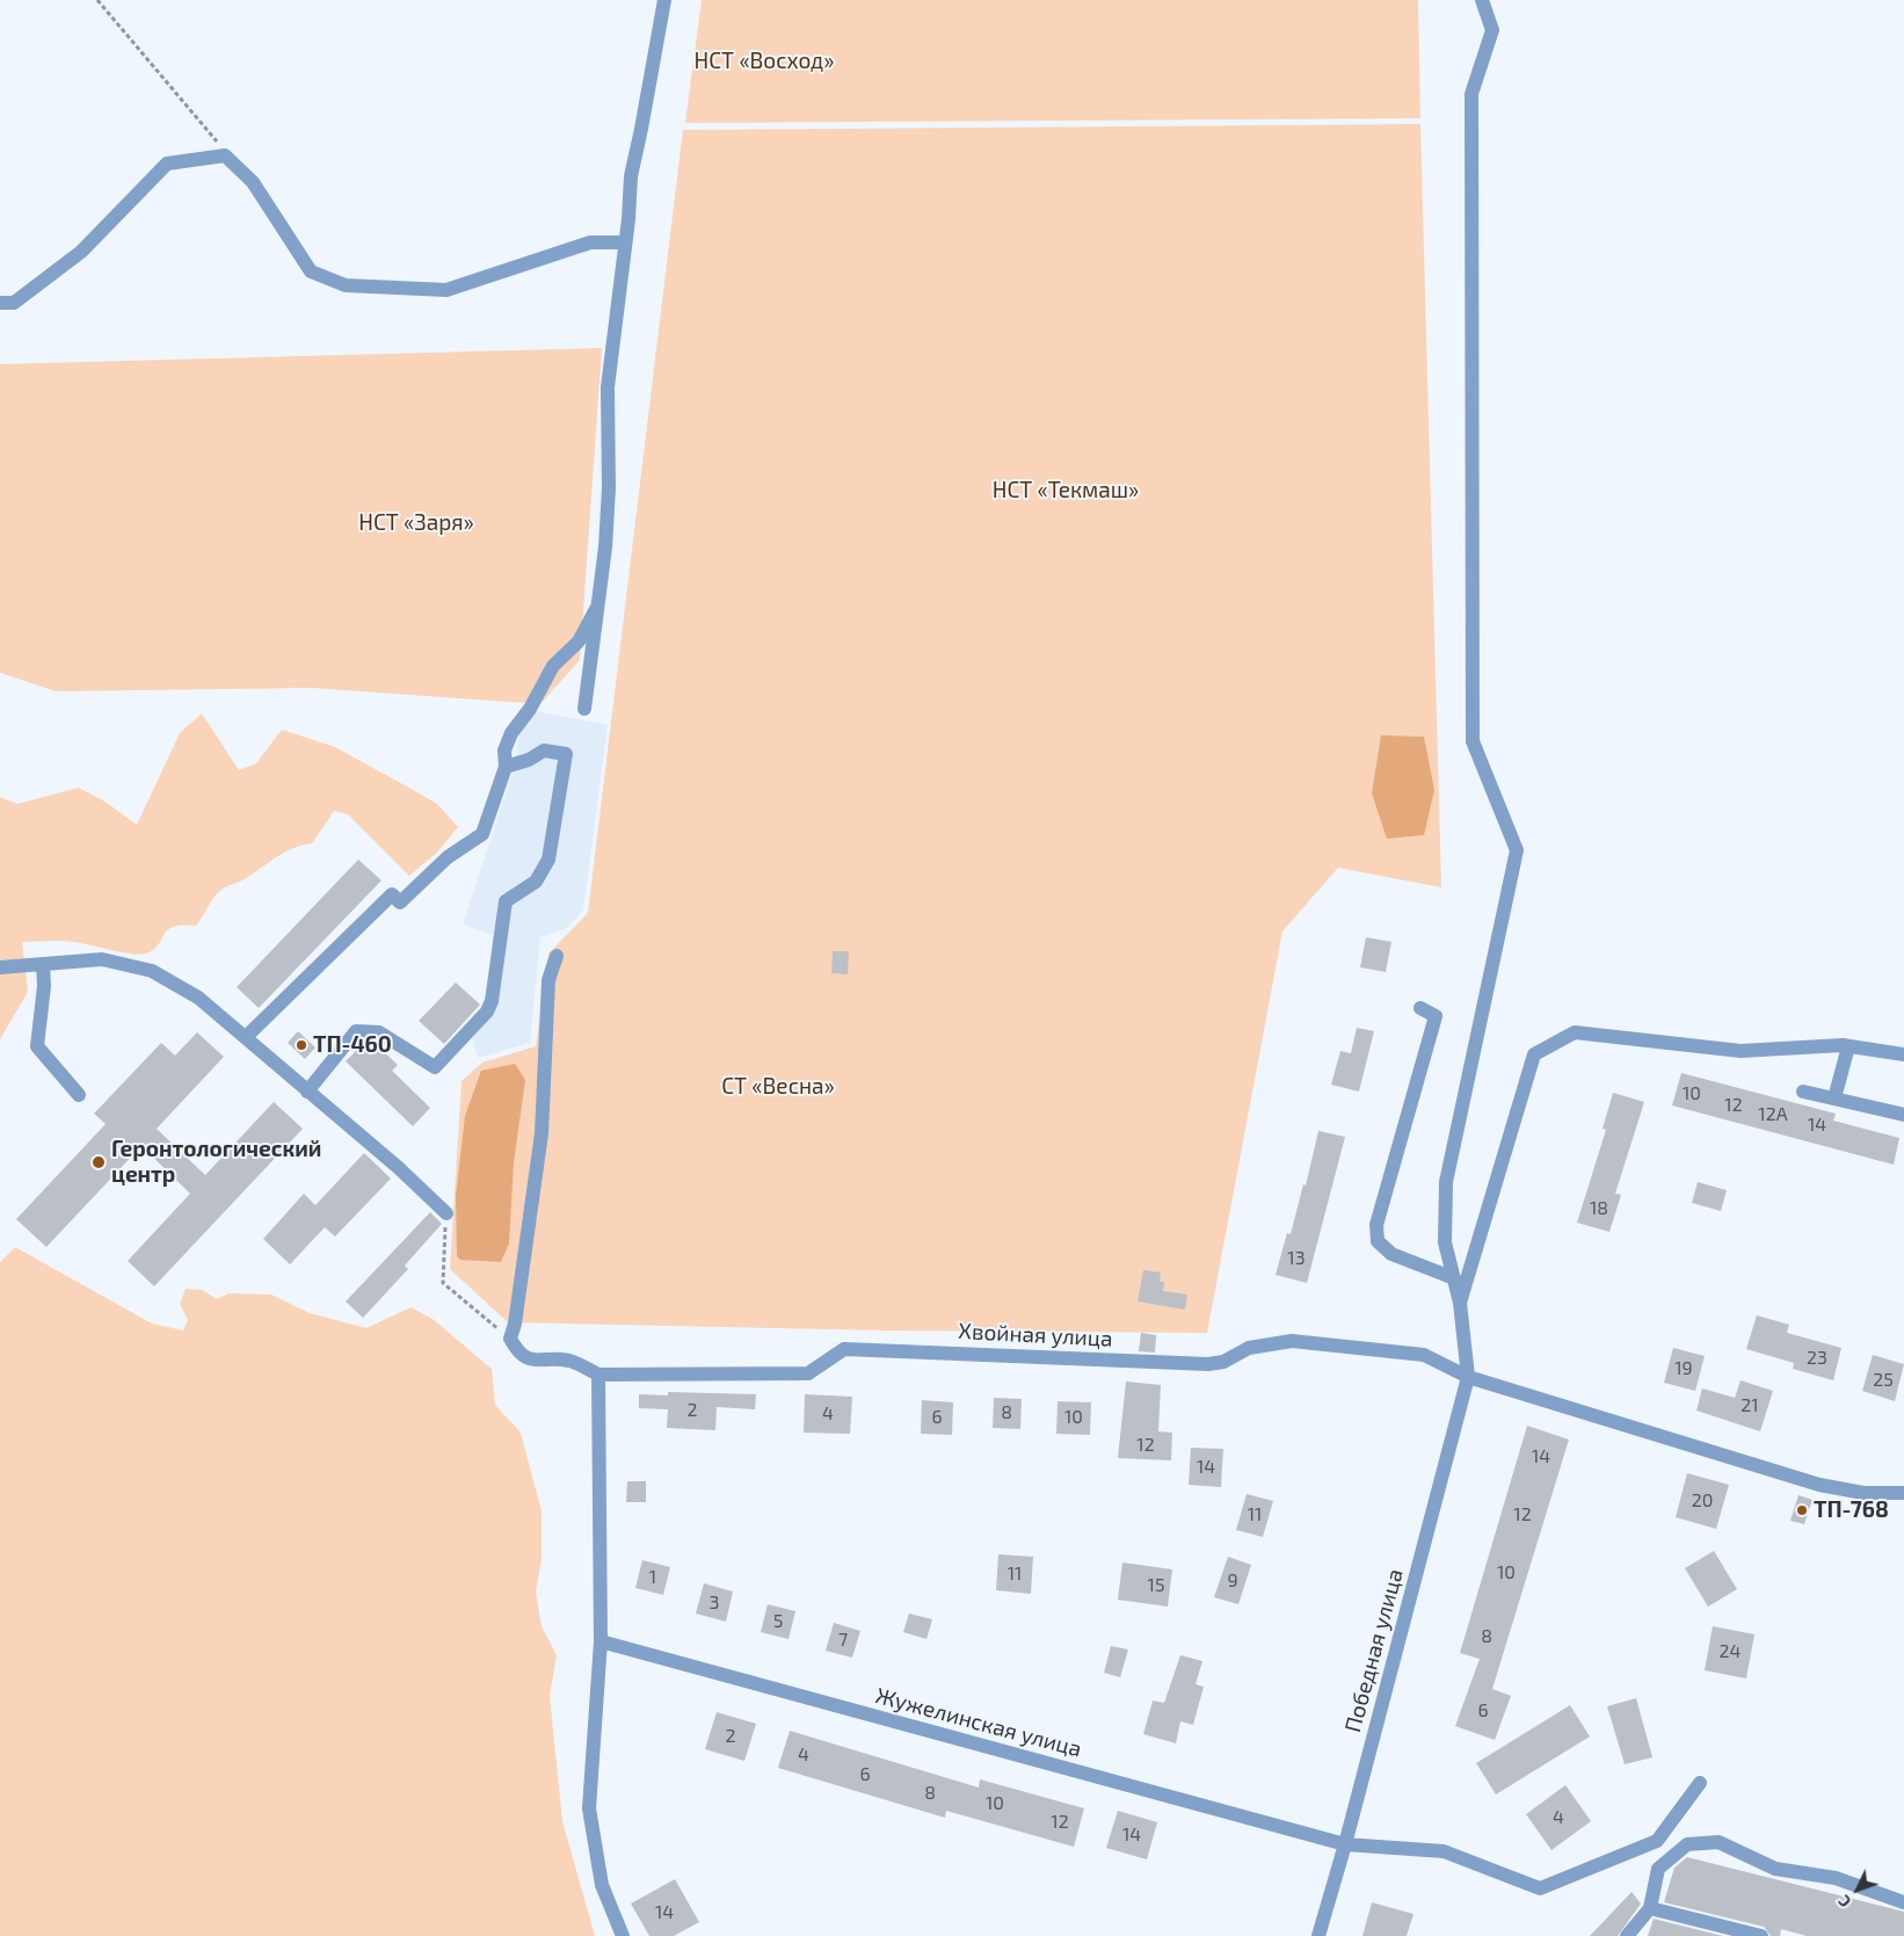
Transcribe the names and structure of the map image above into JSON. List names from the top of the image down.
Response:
{
  "streets": {
    "street": ["Хвойная улица", "Победная улица", "Жужелинская улица"]
  },
  "crossings": [
    ["Хвойная улица", "Победная улица"],
    ["Победная улица", "Жужелинская улица"]
  ],
  "parks": [
    "НСТ «Восход»",
    "НСТ «Текмаш»",
    "НСТ «Заря»",
    "СТ «Весна»"
  ],
  "places": ["ТП-460", "Геронтологический центр", "ТП-768"],
  "house_numbers": [
    "10",
    "12",
    "12А",
    "14",
    "18",
    "13",
    "23",
    "19",
    "25",
    "21",
    "2",
    "8",
    "4",
    "6",
    "10",
    "12",
    "14",
    "14",
    "20",
    "11",
    "12",
    "10",
    "11",
    "1",
    "9",
    "15",
    "3",
    "5",
    "8",
    "7",
    "24",
    "6",
    "2",
    "4",
    "6",
    "8",
    "10",
    "4",
    "12",
    "14",
    "14"
  ],
  "north": "bottom left"
}
